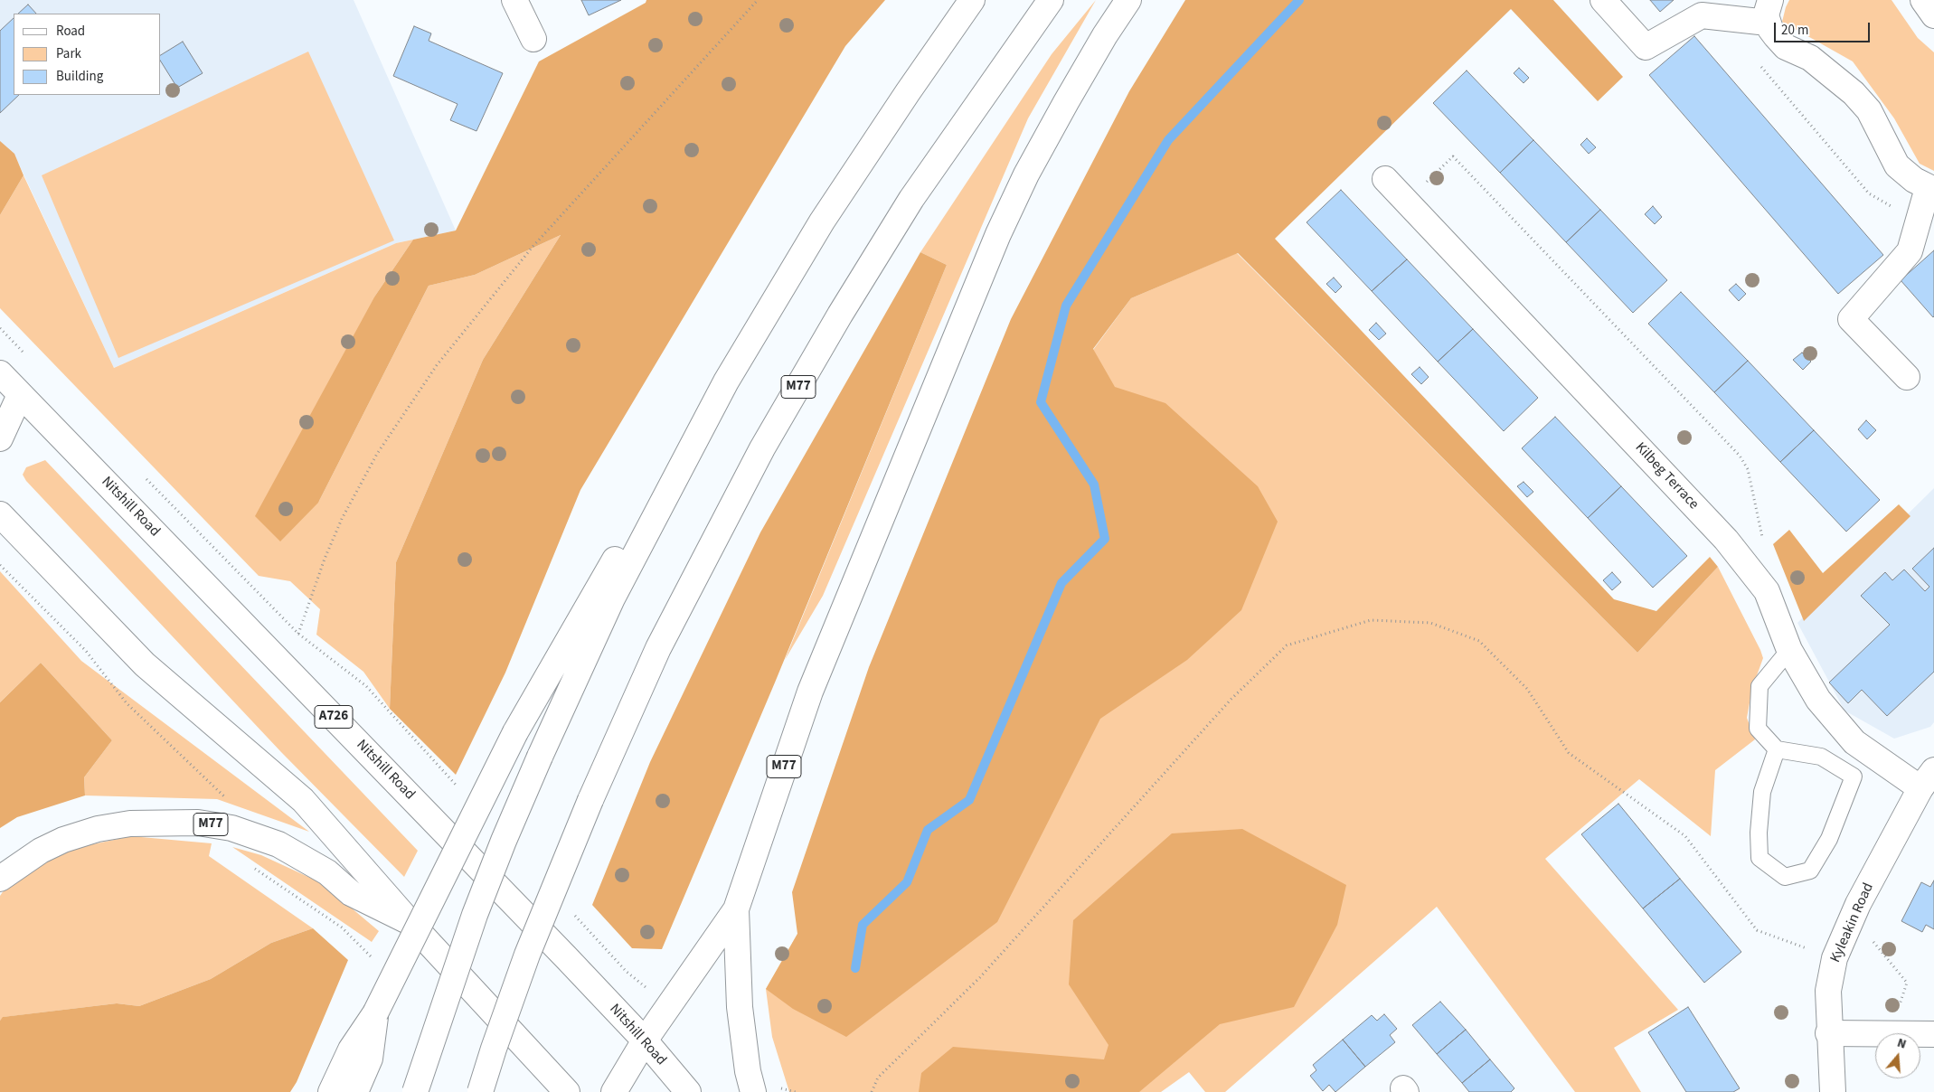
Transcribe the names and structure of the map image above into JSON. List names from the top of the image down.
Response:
{
  "streets": {
    "main road": [
      "M77",
      "Kilbeg Terrace",
      "Nitshill Road",
      "A726",
      "Kyleakin Road"
    ]
  },
  "crossings": [
    ["M77", "Nitshill Road"],
    ["Kilbeg Terrace", "Kyleakin Road"]
  ],
  "legend": ["Road", "Park", "Building"],
  "scale_bar": "20 m",
  "north": "top"
}
